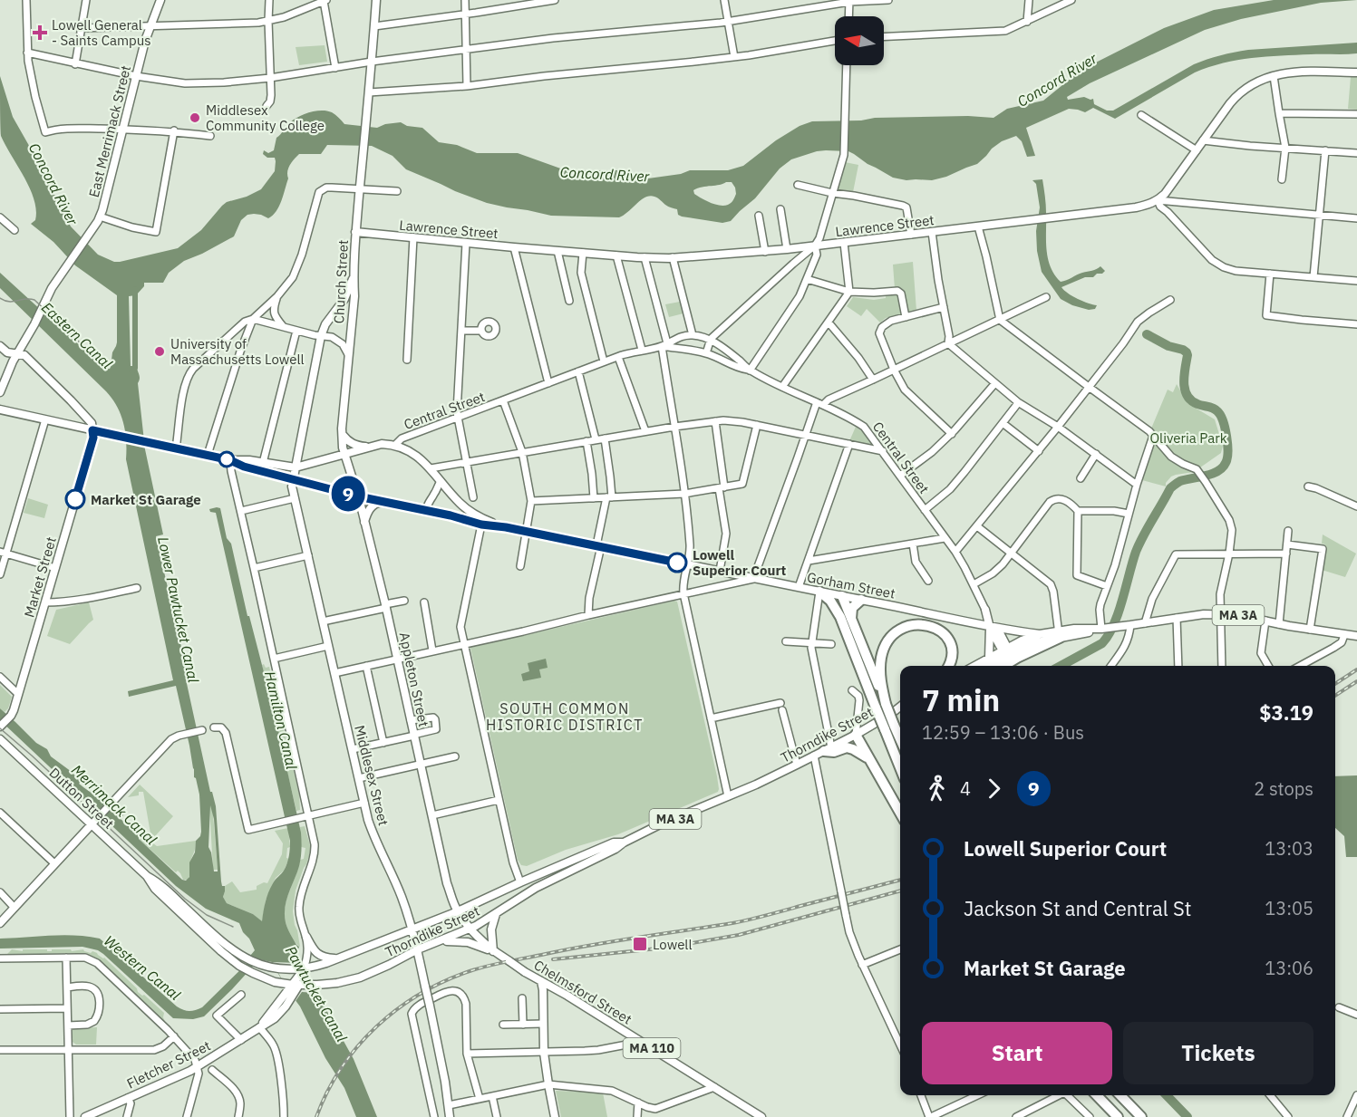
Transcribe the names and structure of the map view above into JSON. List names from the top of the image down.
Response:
{
  "streets": {
    "main road": [
      "East Merrimack Street",
      "Lawrence Street",
      "Church Street",
      "Central Street",
      "Market Street",
      "Gorham Street",
      "MA 3A",
      "Appleton Street",
      "Thorndike Street",
      "Middlesex Street",
      "Dutton Street",
      "Chelmsford Street",
      "MA 110",
      "Fletcher Street"
    ]
  },
  "crossings": [
    ["Lawrence Street", "Church Street"],
    ["Church Street", "Central Street"],
    ["Church Street", "Appleton Street"],
    ["Church Street", "Middlesex Street"],
    ["Central Street", "Market Street"],
    ["Central Street", "Gorham Street"],
    ["Central Street", "Appleton Street"],
    ["Central Street", "Middlesex Street"],
    ["Gorham Street", "MA 3A"],
    ["Gorham Street", "Appleton Street"],
    ["Gorham Street", "Middlesex Street"],
    ["Appleton Street", "Thorndike Street"],
    ["Appleton Street", "Chelmsford Street"],
    ["Thorndike Street", "Middlesex Street"],
    ["Thorndike Street", "Dutton Street"],
    ["Thorndike Street", "Chelmsford Street"],
    ["Thorndike Street", "Fletcher Street"],
    ["Dutton Street", "Fletcher Street"]
  ],
  "districts": ["SOUTH COMMON HISTORIC DISTRICT"],
  "water": [
    "Concord River",
    "Eastern Canal",
    "Lower Pawtucket Canal",
    "Hamilton Canal",
    "Merrimack Canal",
    "Western Canal",
    "Pawtucket Canal"
  ],
  "parks": ["Oliveria Park"],
  "places": {
    "health": ["Lowell General - Saints Campus"],
    "other": [
      "Middlesex Community College",
      "University of Massachusetts Lowell",
      "Market St Garage",
      "Lowell Superior Court"
    ],
    "transit": ["Lowell"]
  },
  "lines": ["bus line 9"],
  "north": "left",
  "page": {
    "on_map": "9",
    "heading": ["7 min", "12:59 – 13:06 · Bus", "$3.19"],
    "legs": ["4", "9", "2 stops"],
    "list": [
      {
        "name": "Lowell Superior Court",
        "value": "13:03"
      },
      {
        "name": "Jackson St and Central St",
        "value": "13:05"
      },
      {
        "name": "Market St Garage",
        "value": "13:06"
      }
    ],
    "buttons": ["Start", "Tickets"]
  }
}
